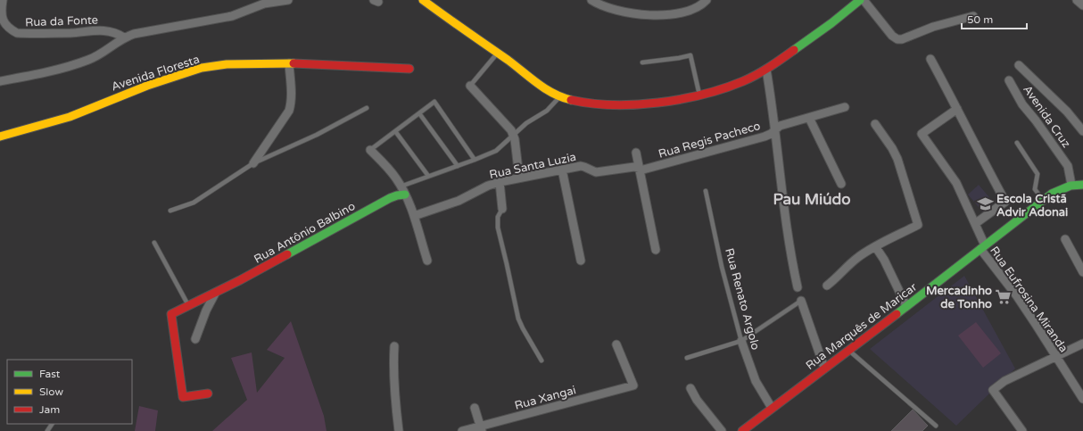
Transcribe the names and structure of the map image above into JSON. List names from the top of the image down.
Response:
{
  "streets": {
    "street": [
      "Rua da Fonte",
      "Avenida Floresta",
      "Avenida Cruz",
      "Rua Regis Pacheco",
      "Rua Santa Luzia",
      "Rua Antônio Balbino",
      "Rua Renato Argolo",
      "Rua Eufrosina Miranda",
      "Rua Marquês de Maricar",
      "Rua Xangai"
    ]
  },
  "crossings": [
    ["Avenida Cruz", "Rua Marquês de Maricar"],
    ["Rua Regis Pacheco", "Rua Santa Luzia"],
    ["Rua Renato Argolo", "Rua Marquês de Maricar"],
    ["Rua Eufrosina Miranda", "Rua Marquês de Maricar"]
  ],
  "districts": ["Pau Miúdo"],
  "places": {
    "school or university": ["Escola Cristã Advir Adonai"],
    "supermarket": ["Mercadinho de Tonho"]
  },
  "legend": ["Fast", "Slow", "Jam"],
  "scale_bar": "50 m"
}
